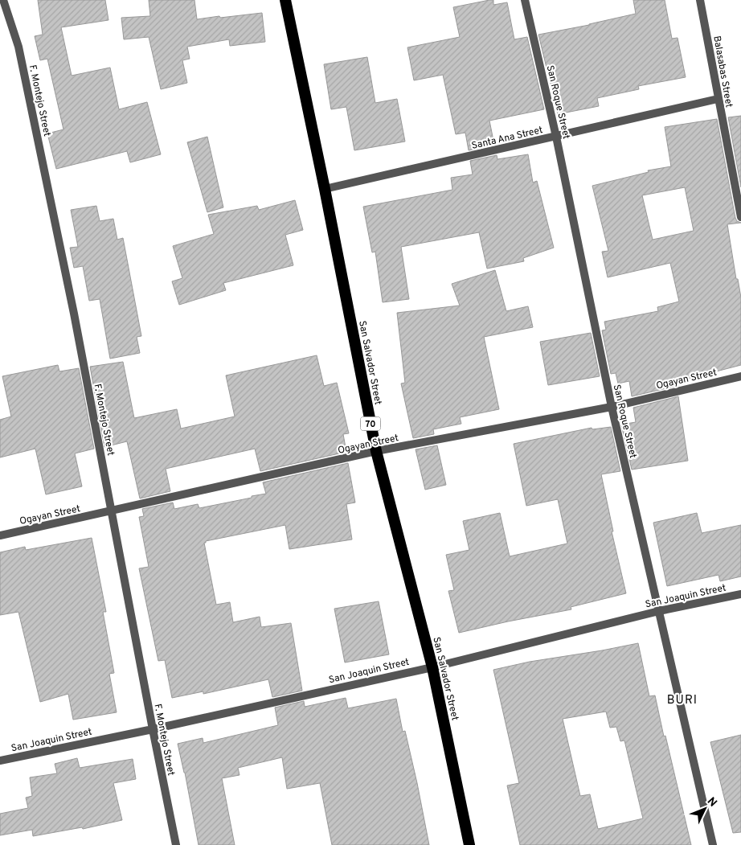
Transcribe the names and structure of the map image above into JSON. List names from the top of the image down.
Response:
{
  "streets": {
    "highway": ["San Salvador Street", "70"],
    "street": [
      "Balasabas Street",
      "F. Montejo Street",
      "San Roque Street",
      "Santa Ana Street",
      "Ogayan Street",
      "San Joaquin Street"
    ]
  },
  "crossings": [
    ["Balasabas Street", "Santa Ana Street"],
    ["F. Montejo Street", "Ogayan Street"],
    ["F. Montejo Street", "San Joaquin Street"],
    ["San Roque Street", "Santa Ana Street"],
    ["San Roque Street", "Ogayan Street"],
    ["San Roque Street", "San Joaquin Street"],
    ["Santa Ana Street", "San Salvador Street"],
    ["San Salvador Street", "Ogayan Street"],
    ["San Salvador Street", "San Joaquin Street"]
  ],
  "districts": ["BURI"],
  "north": "top right"
}
